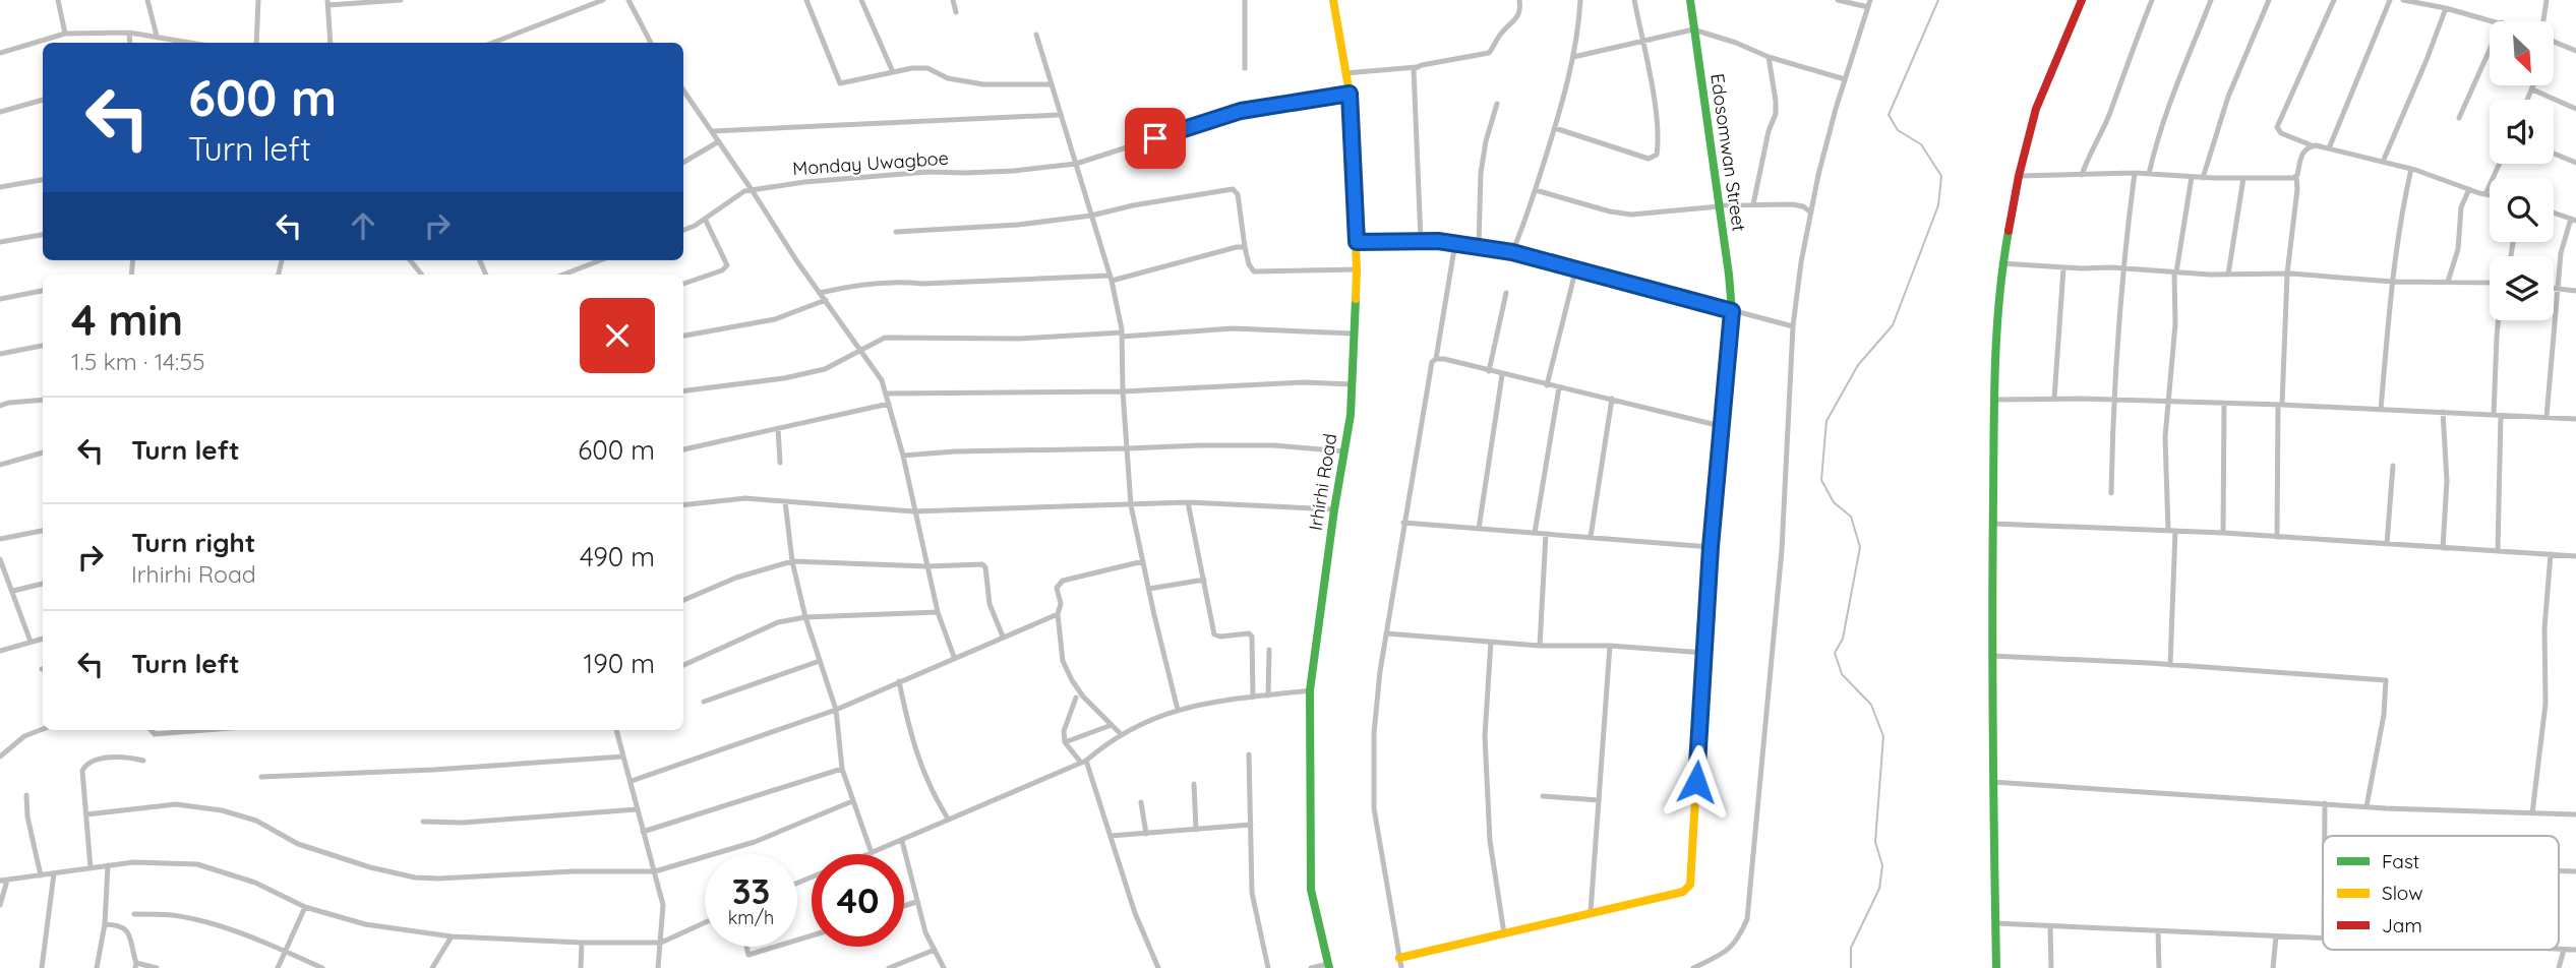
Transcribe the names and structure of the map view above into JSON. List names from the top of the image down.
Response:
{
  "streets": {
    "street": ["Edosomwan Street", "Monday Uwagboe", "Irhirhi Road"]
  },
  "crossings": [
    ["Monday Uwagboe", "Irhirhi Road"]
  ],
  "legend": ["Fast", "Slow", "Jam"],
  "north": "bottom right",
  "page": {
    "turn": ["600 m", "Turn left"],
    "heading": ["4 min", "1.5 km · 14:55"],
    "list": [
      {
        "name": "Turn left",
        "value": "600 m"
      },
      {
        "name": "Turn right",
        "note": "Irhirhi Road",
        "value": "490 m"
      },
      {
        "name": "Turn left",
        "value": "190 m"
      }
    ],
    "speed": "33 km/h",
    "limit": "40"
  }
}
